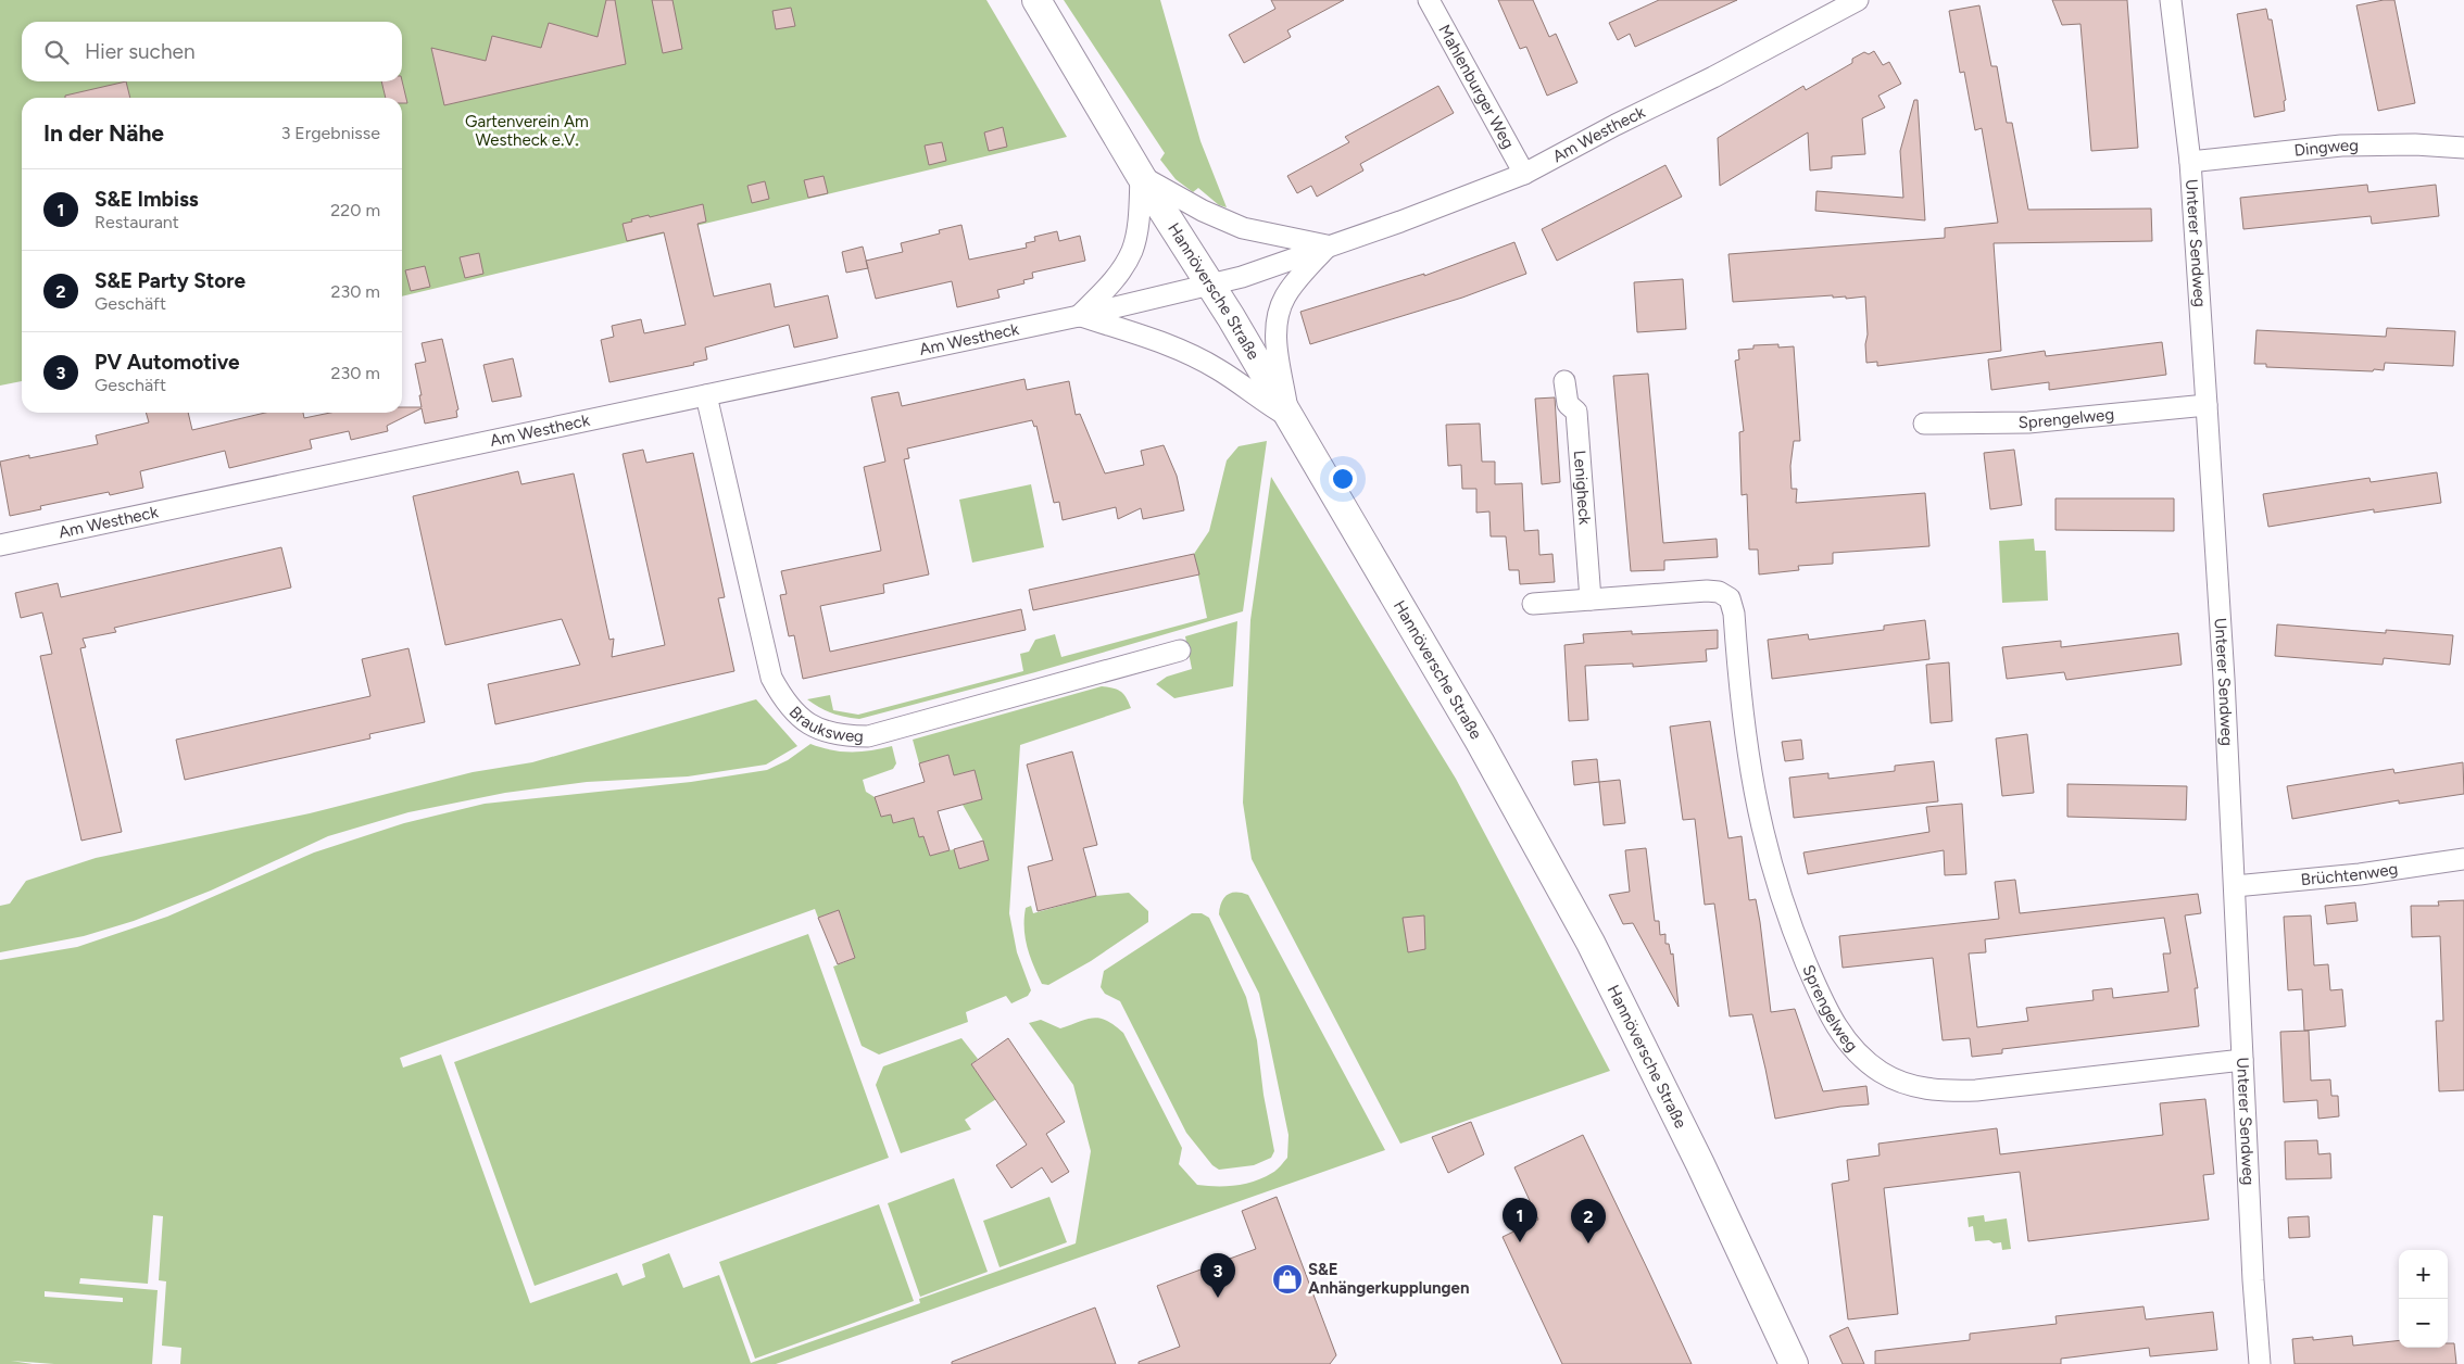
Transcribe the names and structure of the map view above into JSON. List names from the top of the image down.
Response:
{
  "streets": {
    "main road": ["Hannöversche Straße"],
    "street": [
      "Mahlenburger Weg",
      "Am Westheck",
      "Dingweg",
      "Unterer Sendweg",
      "Sprengelweg",
      "Lenigheck",
      "Brauksweg",
      "Brüchtenweg"
    ]
  },
  "crossings": [
    ["Mahlenburger Weg", "Am Westheck"],
    ["Am Westheck", "Hannöversche Straße"],
    ["Am Westheck", "Brauksweg"],
    ["Dingweg", "Unterer Sendweg"],
    ["Unterer Sendweg", "Sprengelweg"],
    ["Unterer Sendweg", "Brüchtenweg"],
    ["Sprengelweg", "Lenigheck"]
  ],
  "parks": ["Gartenverein Am Westheck e.V."],
  "places": {
    "shop": ["S&E Anhängerkupplungen"]
  },
  "page": {
    "search": "Hier suchen",
    "heading": ["In der Nähe", "3 Ergebnisse"],
    "list": [
      {
        "mark": "1",
        "name": "S&E Imbiss",
        "note": "Restaurant",
        "value": "220 m"
      },
      {
        "mark": "2",
        "name": "S&E Party Store",
        "note": "Geschäft",
        "value": "230 m"
      },
      {
        "mark": "3",
        "name": "PV Automotive",
        "note": "Geschäft",
        "value": "230 m"
      }
    ],
    "pins": ["1", "2", "3"],
    "map_buttons": ["+", "−"]
  }
}
